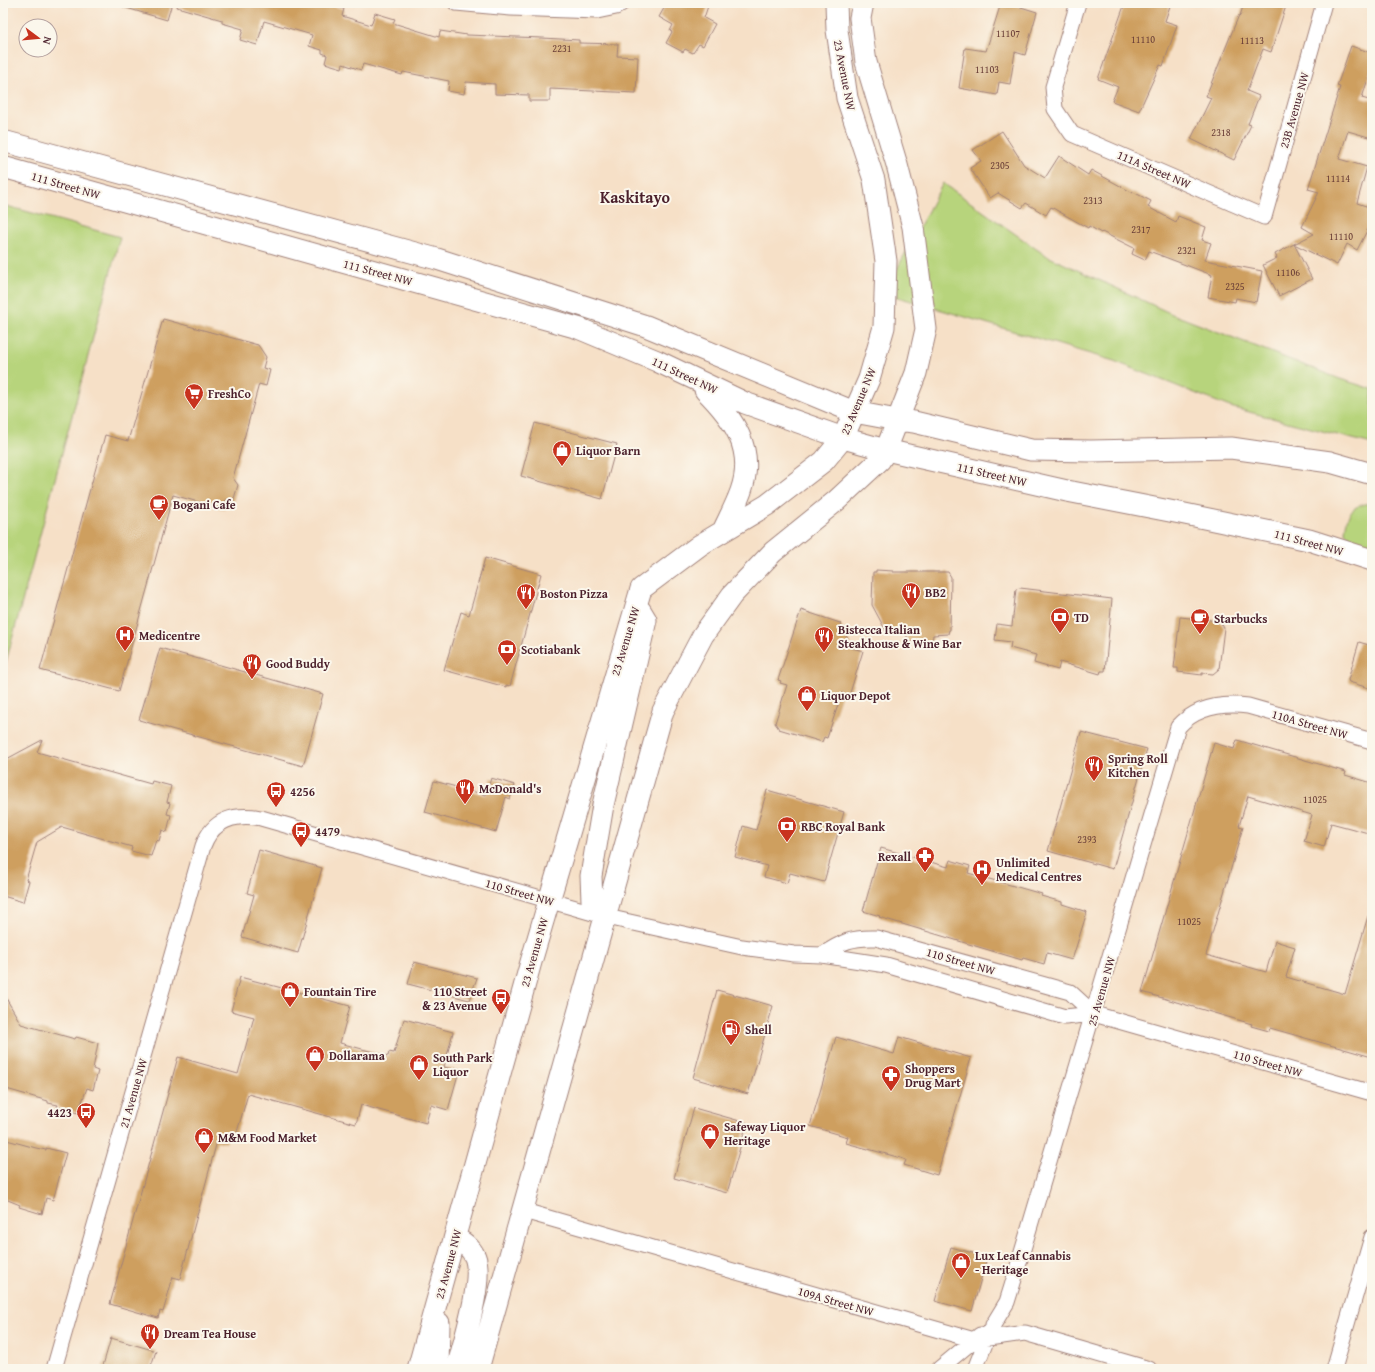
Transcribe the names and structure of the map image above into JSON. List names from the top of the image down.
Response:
{
  "streets": {
    "main road": ["23 Avenue NW", "111 Street NW"],
    "street": [
      "23B Avenue NW",
      "111A Street NW",
      "110A Street NW",
      "110 Street NW",
      "25 Avenue NW",
      "21 Avenue NW",
      "109A Street NW"
    ]
  },
  "crossings": [
    ["23 Avenue NW", "111 Street NW"],
    ["23 Avenue NW", "110 Street NW"],
    ["23 Avenue NW", "109A Street NW"],
    ["23B Avenue NW", "111A Street NW"],
    ["110A Street NW", "25 Avenue NW"],
    ["110 Street NW", "25 Avenue NW"],
    ["110 Street NW", "21 Avenue NW"],
    ["25 Avenue NW", "109A Street NW"]
  ],
  "districts": ["Kaskitayo"],
  "places": {
    "supermarket": ["FreshCo"],
    "shop": [
      "Liquor Barn",
      "Liquor Depot",
      "Fountain Tire",
      "Dollarama",
      "South Park Liquor",
      "Safeway Liquor Heritage",
      "M&M Food Market",
      "Lux Leaf Cannabis - Heritage"
    ],
    "cafe": ["Bogani Cafe", "Starbucks"],
    "restaurant": [
      "BB2",
      "Boston Pizza",
      "Bistecca Italian Steakhouse & Wine Bar",
      "Good Buddy",
      "Spring Roll Kitchen",
      "McDonald's",
      "Dream Tea House"
    ],
    "bank": ["TD", "Scotiabank", "RBC Royal Bank"],
    "hospital": ["Medicentre", "Unlimited Medical Centres"],
    "bus stop": [
      "4256",
      "4479",
      "110 Street & 23 Avenue",
      "4423"
    ],
    "pharmacy": ["Rexall", "Shoppers Drug Mart"],
    "fuel station": ["Shell"]
  },
  "house_numbers": [
    "11107",
    "11110",
    "11113",
    "2231",
    "11103",
    "2318",
    "2305",
    "11114",
    "2313",
    "2317",
    "11110",
    "2321",
    "11106",
    "2325",
    "11025",
    "2393",
    "11025"
  ],
  "north": "right"
}
